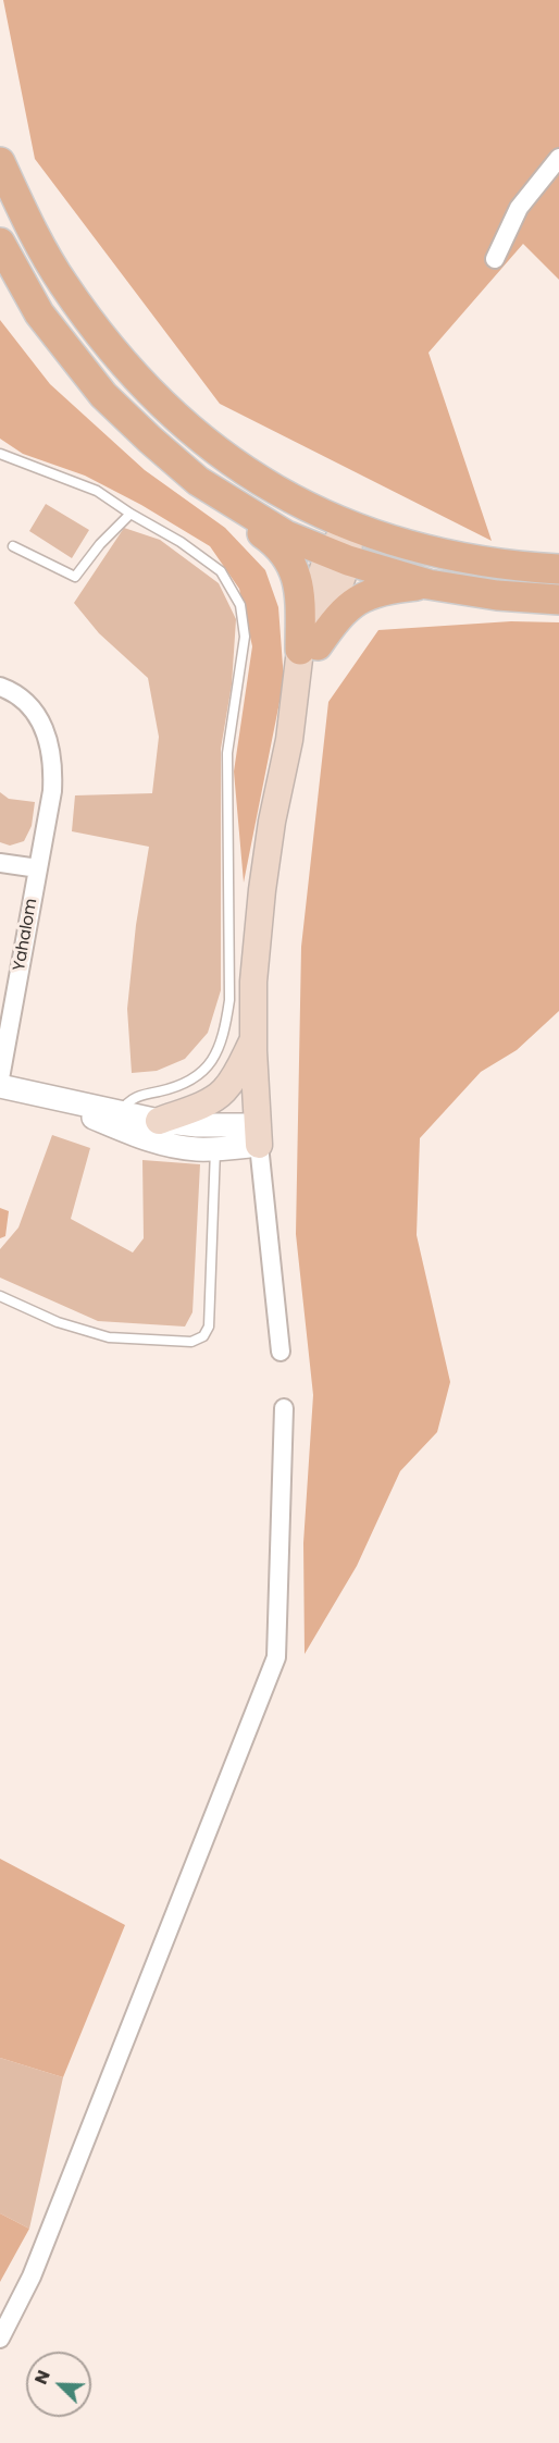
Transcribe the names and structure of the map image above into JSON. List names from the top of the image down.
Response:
{
  "streets": {
    "street": ["Yahalom"]
  },
  "north": "top left"
}
